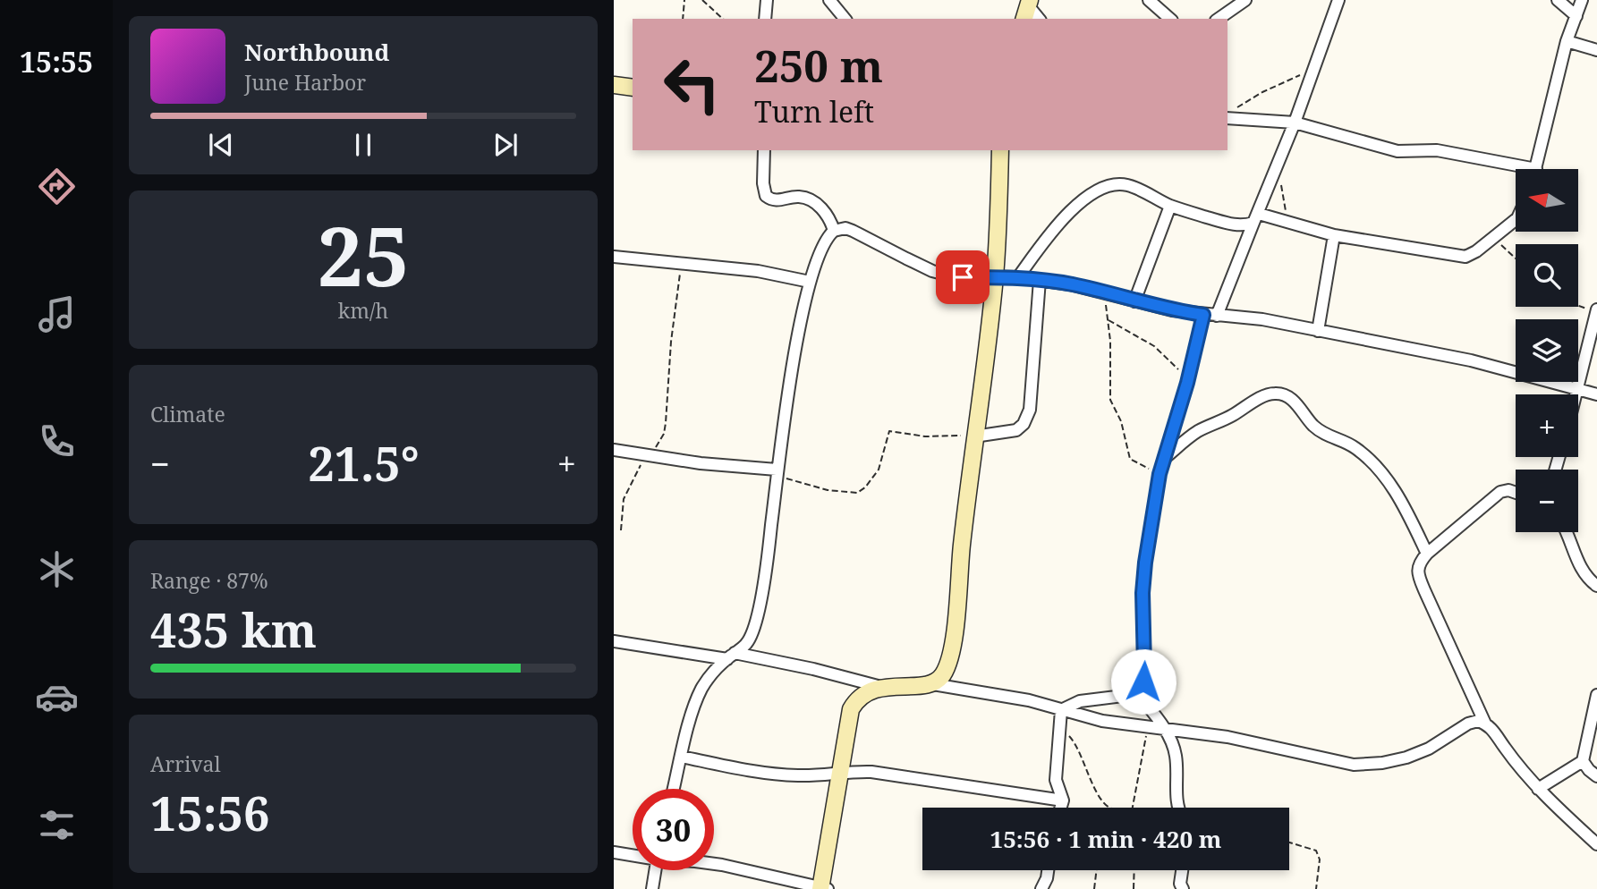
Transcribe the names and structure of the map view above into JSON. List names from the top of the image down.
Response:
{
  "north": "left",
  "page": {
    "tabs": "15:55",
    "turn": ["250 m", "Turn left"],
    "song": ["Northbound", "June Harbor"],
    "map_buttons": ["+", "−"],
    "tile": [
      ["25", "km/h"],
      "Climate",
      ["Range · 87%", "435 km"],
      ["Arrival", "15:56"]
    ],
    "heat": ["−", "21.5°", "+"],
    "limit": "30",
    "trip": "15:56 · 1 min · 420 m"
  }
}
